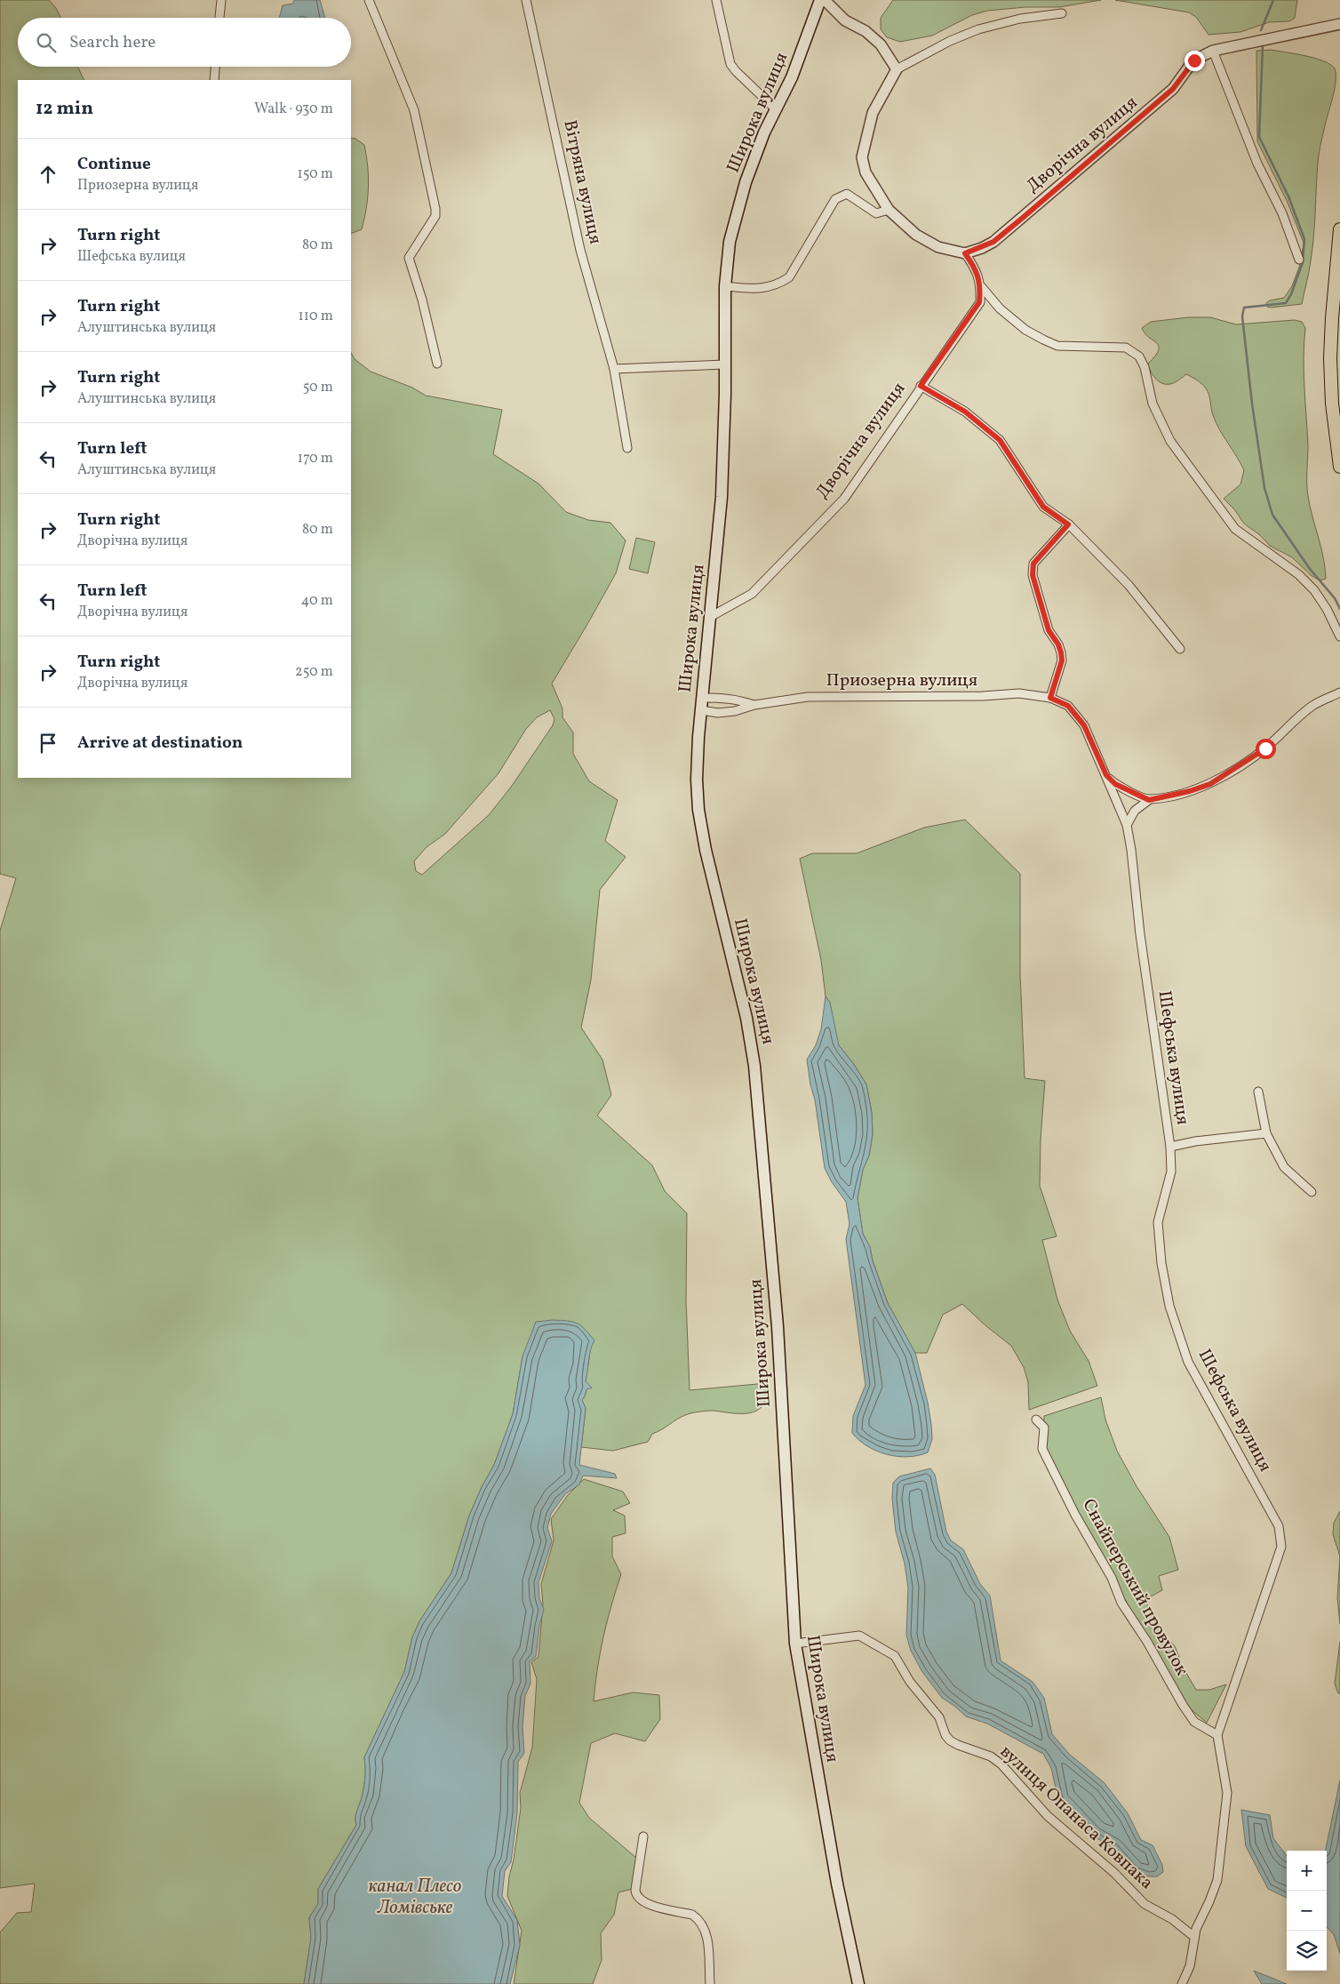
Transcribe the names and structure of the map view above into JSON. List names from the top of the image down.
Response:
{
  "streets": {
    "main road": ["Широка вулиця"],
    "street": [
      "Дворічна вулиця",
      "Вітряна вулиця",
      "Приозерна вулиця",
      "Шефська вулиця",
      "Снайперський провулок",
      "вулиця Опанаса Ковпака"
    ]
  },
  "crossings": [
    ["Широка вулиця", "Дворічна вулиця"],
    ["Широка вулиця", "Приозерна вулиця"],
    ["Широка вулиця", "вулиця Опанаса Ковпака"],
    ["Приозерна вулиця", "Шефська вулиця"],
    ["Шефська вулиця", "Снайперський провулок"],
    ["Шефська вулиця", "вулиця Опанаса Ковпака"]
  ],
  "water": ["канал Плесо Ломівське"],
  "page": {
    "search": "Search here",
    "heading": ["12 min", "Walk · 930 m"],
    "list": [
      ["Continue", "Приозерна вулиця", "150 m"],
      ["Turn right", "Шефська вулиця", "80 m"],
      ["Turn right", "Алуштинська вулиця", "110 m"],
      ["Turn right", "Алуштинська вулиця", "50 m"],
      ["Turn left", "Алуштинська вулиця", "170 m"],
      ["Turn right", "Дворічна вулиця", "80 m"],
      ["Turn left", "Дворічна вулиця", "40 m"],
      ["Turn right", "Дворічна вулиця", "250 m"],
      "Arrive at destination"
    ],
    "map_buttons": ["+", "−"]
  }
}
